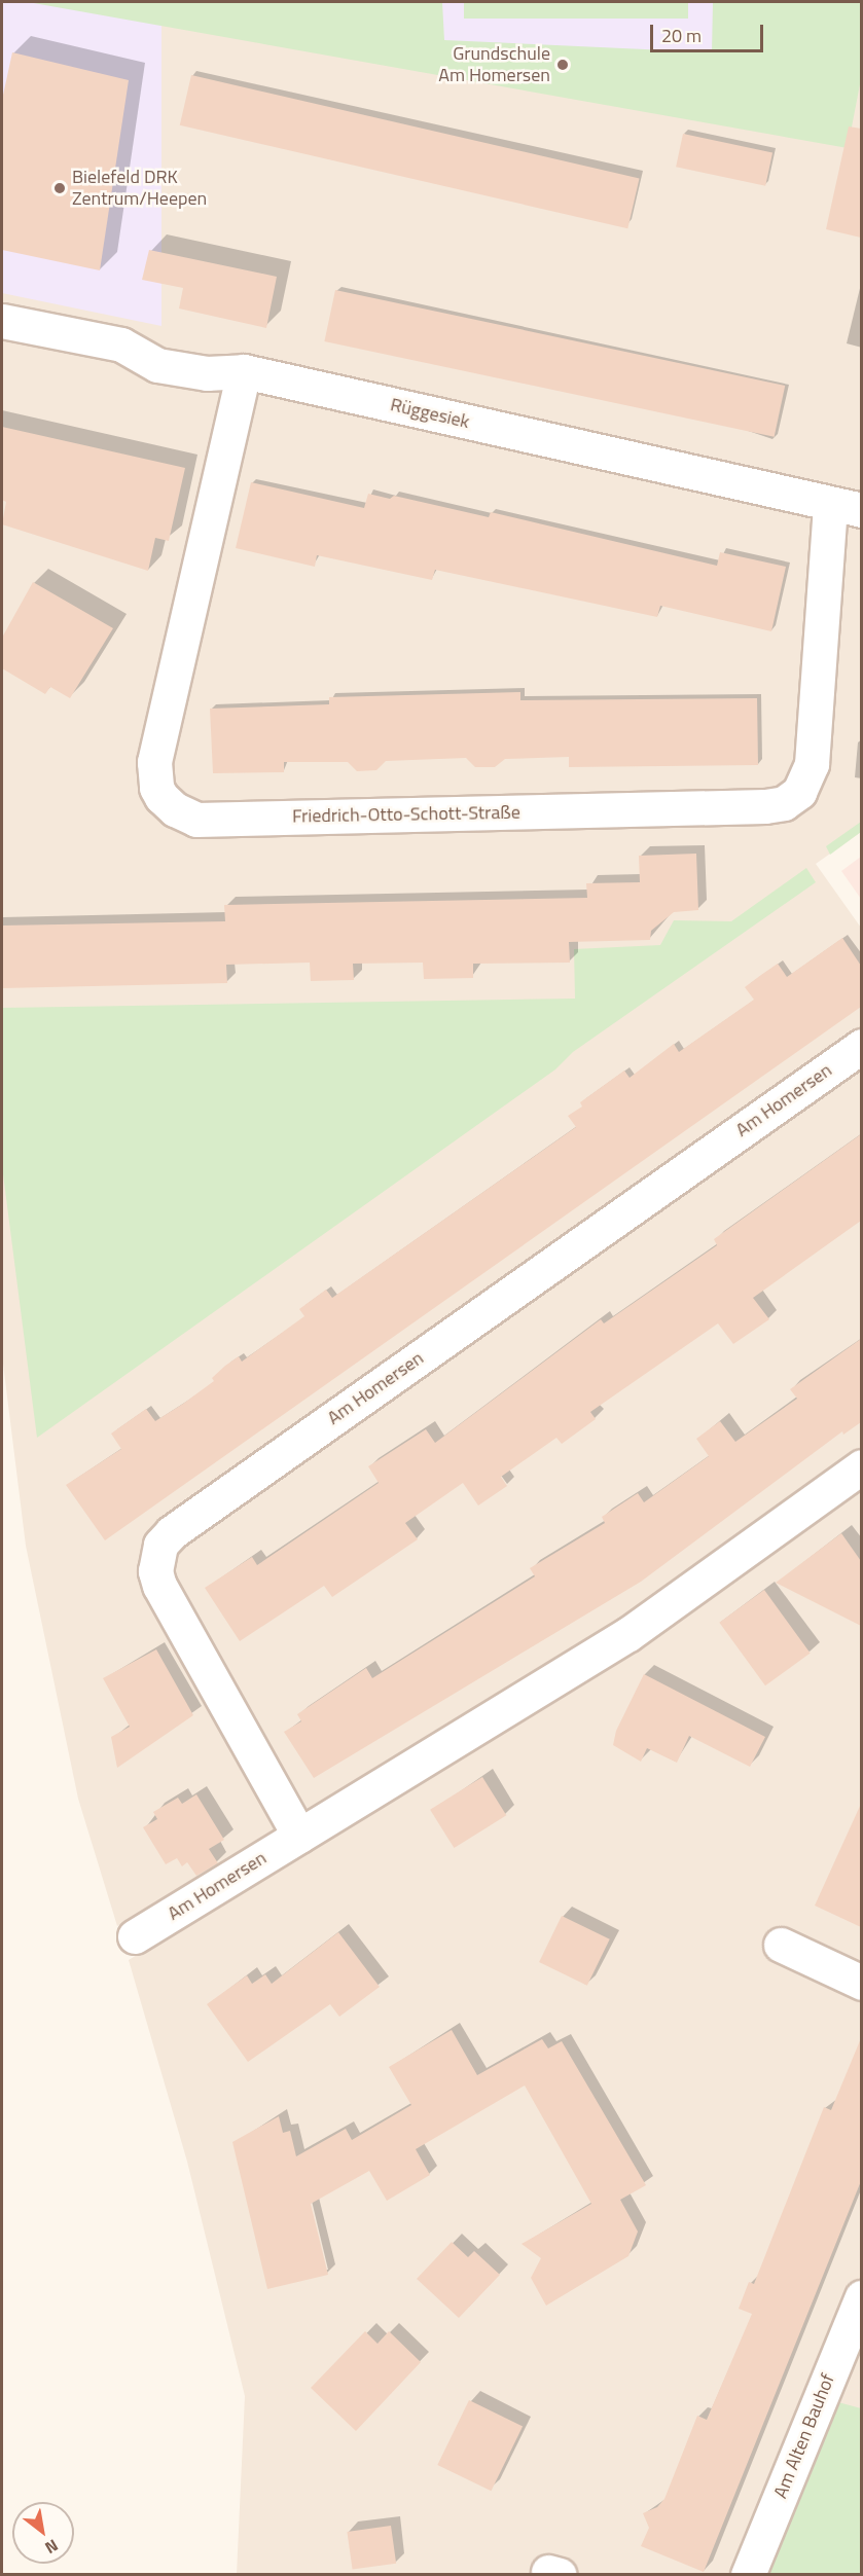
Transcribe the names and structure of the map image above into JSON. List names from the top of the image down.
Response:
{
  "streets": {
    "street": [
      "Rüggesiek",
      "Friedrich-Otto-Schott-Straße",
      "Am Homersen",
      "Am Alten Bauhof"
    ]
  },
  "crossings": [
    ["Rüggesiek", "Friedrich-Otto-Schott-Straße"]
  ],
  "places": ["Grundschule Am Homersen", "Bielefeld DRK Zentrum/Heepen"],
  "scale_bar": "20 m",
  "north": "bottom right"
}
